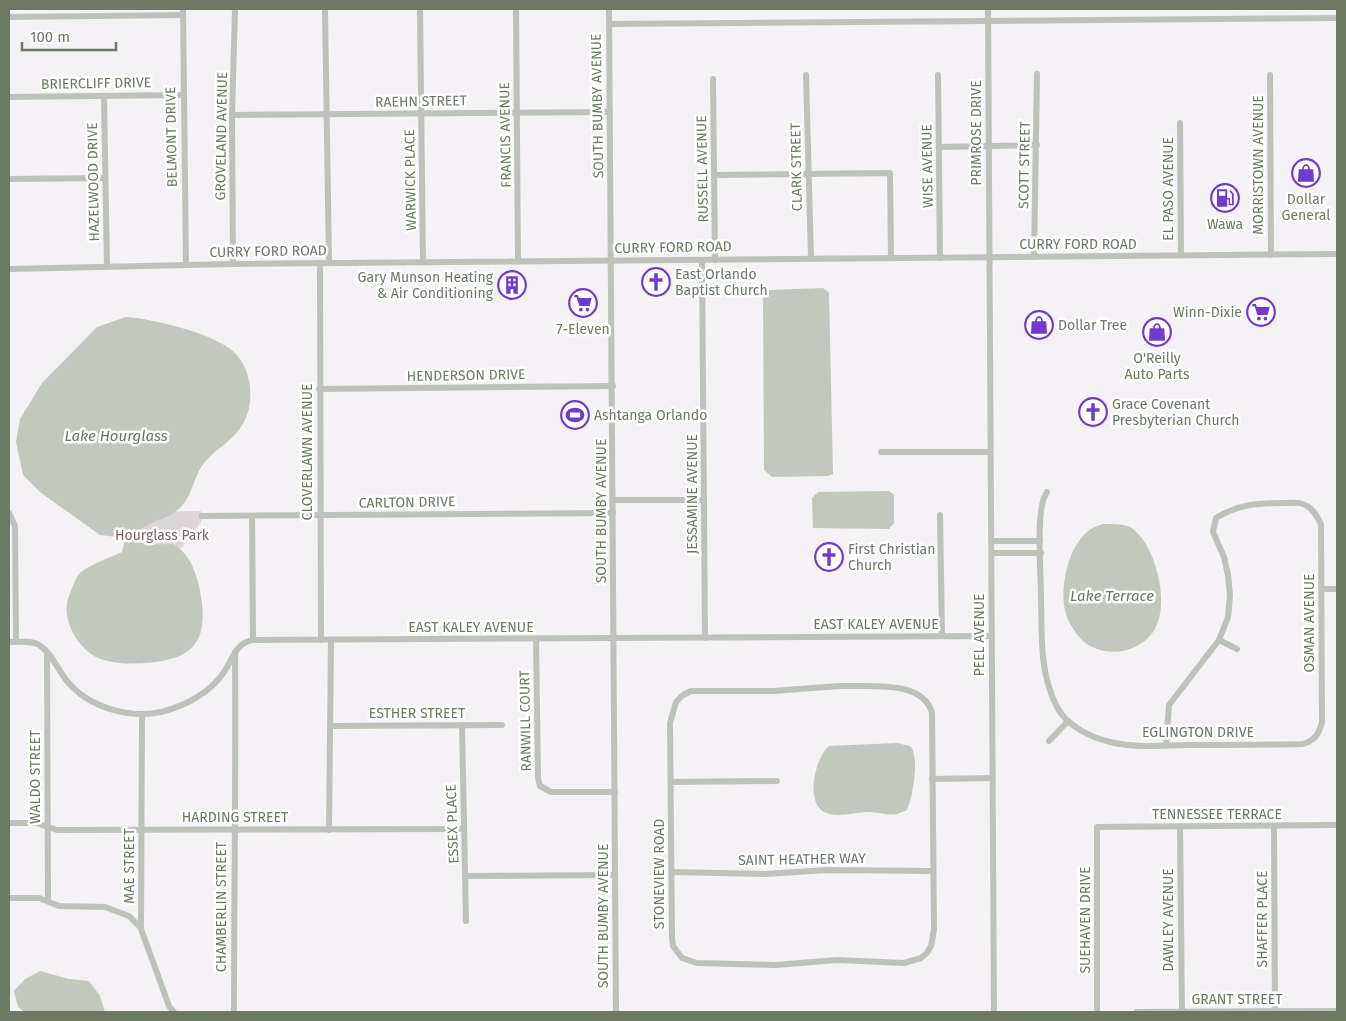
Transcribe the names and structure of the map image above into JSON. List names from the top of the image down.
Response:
{
  "streets": {
    "street": [
      "BRIERCLIFF DRIVE",
      "RAEHN STREET",
      "SOUTH BUMBY AVENUE",
      "PRIMROSE DRIVE",
      "FRANCIS AVENUE",
      "GROVELAND AVENUE",
      "BELMONT DRIVE",
      "SCOTT STREET",
      "MORRISTOWN AVENUE",
      "WISE AVENUE",
      "CLARK STREET",
      "RUSSELL AVENUE",
      "WARWICK PLACE",
      "HAZELWOOD DRIVE",
      "EL PASO AVENUE",
      "CURRY FORD ROAD",
      "HENDERSON DRIVE",
      "CLOVERLAWN AVENUE",
      "JESSAMINE AVENUE",
      "CARLTON DRIVE",
      "OSMAN AVENUE",
      "EAST KALEY AVENUE",
      "PEEL AVENUE",
      "ESTHER STREET",
      "RANWILL COURT",
      "EGLINGTON DRIVE",
      "WALDO STREET",
      "TENNESSEE TERRACE",
      "HARDING STREET",
      "ESSEX PLACE",
      "SAINT HEATHER WAY",
      "MAE STREET",
      "STONEVIEW ROAD",
      "CHAMBERLIN STREET",
      "SHAFFER PLACE",
      "SUEHAVEN DRIVE",
      "DAWLEY AVENUE",
      "GRANT STREET"
    ]
  },
  "crossings": [
    ["BRIERCLIFF DRIVE", "BELMONT DRIVE"],
    ["BRIERCLIFF DRIVE", "HAZELWOOD DRIVE"],
    ["RAEHN STREET", "SOUTH BUMBY AVENUE"],
    ["RAEHN STREET", "FRANCIS AVENUE"],
    ["RAEHN STREET", "GROVELAND AVENUE"],
    ["RAEHN STREET", "WARWICK PLACE"],
    ["SOUTH BUMBY AVENUE", "CURRY FORD ROAD"],
    ["SOUTH BUMBY AVENUE", "HENDERSON DRIVE"],
    ["SOUTH BUMBY AVENUE", "CARLTON DRIVE"],
    ["SOUTH BUMBY AVENUE", "EAST KALEY AVENUE"],
    ["SOUTH BUMBY AVENUE", "RANWILL COURT"],
    ["PRIMROSE DRIVE", "CURRY FORD ROAD"],
    ["PRIMROSE DRIVE", "PEEL AVENUE"],
    ["FRANCIS AVENUE", "CURRY FORD ROAD"],
    ["GROVELAND AVENUE", "CURRY FORD ROAD"],
    ["BELMONT DRIVE", "CURRY FORD ROAD"],
    ["SCOTT STREET", "CURRY FORD ROAD"],
    ["MORRISTOWN AVENUE", "CURRY FORD ROAD"],
    ["WISE AVENUE", "CURRY FORD ROAD"],
    ["CLARK STREET", "CURRY FORD ROAD"],
    ["RUSSELL AVENUE", "CURRY FORD ROAD"],
    ["WARWICK PLACE", "CURRY FORD ROAD"],
    ["HAZELWOOD DRIVE", "CURRY FORD ROAD"],
    ["EL PASO AVENUE", "CURRY FORD ROAD"],
    ["CURRY FORD ROAD", "CLOVERLAWN AVENUE"],
    ["CURRY FORD ROAD", "JESSAMINE AVENUE"],
    ["CURRY FORD ROAD", "PEEL AVENUE"],
    ["HENDERSON DRIVE", "CLOVERLAWN AVENUE"],
    ["CLOVERLAWN AVENUE", "CARLTON DRIVE"],
    ["CLOVERLAWN AVENUE", "EAST KALEY AVENUE"],
    ["JESSAMINE AVENUE", "EAST KALEY AVENUE"],
    ["OSMAN AVENUE", "EGLINGTON DRIVE"],
    ["EAST KALEY AVENUE", "PEEL AVENUE"],
    ["EAST KALEY AVENUE", "RANWILL COURT"],
    ["ESTHER STREET", "ESSEX PLACE"],
    ["WALDO STREET", "HARDING STREET"],
    ["TENNESSEE TERRACE", "SHAFFER PLACE"],
    ["TENNESSEE TERRACE", "SUEHAVEN DRIVE"],
    ["TENNESSEE TERRACE", "DAWLEY AVENUE"],
    ["HARDING STREET", "ESSEX PLACE"],
    ["HARDING STREET", "MAE STREET"],
    ["HARDING STREET", "CHAMBERLIN STREET"],
    ["SAINT HEATHER WAY", "STONEVIEW ROAD"],
    ["SHAFFER PLACE", "GRANT STREET"],
    ["DAWLEY AVENUE", "GRANT STREET"]
  ],
  "water": ["Lake Hourglass", "Lake Terrace"],
  "parks": ["Hourglass Park"],
  "places": {
    "shop": ["Dollar General", "Dollar Tree", "O'Reilly Auto Parts"],
    "fuel station": ["Wawa"],
    "church": ["East Orlando Baptist Church", "Grace Covenant Presbyterian Church", "First Christian Church"],
    "building": ["Gary Munson Heating & Air Conditioning"],
    "supermarket": ["7-Eleven", "Winn-Dixie"],
    "sports": ["Ashtanga Orlando"]
  },
  "scale_bar": "100 m"
}
